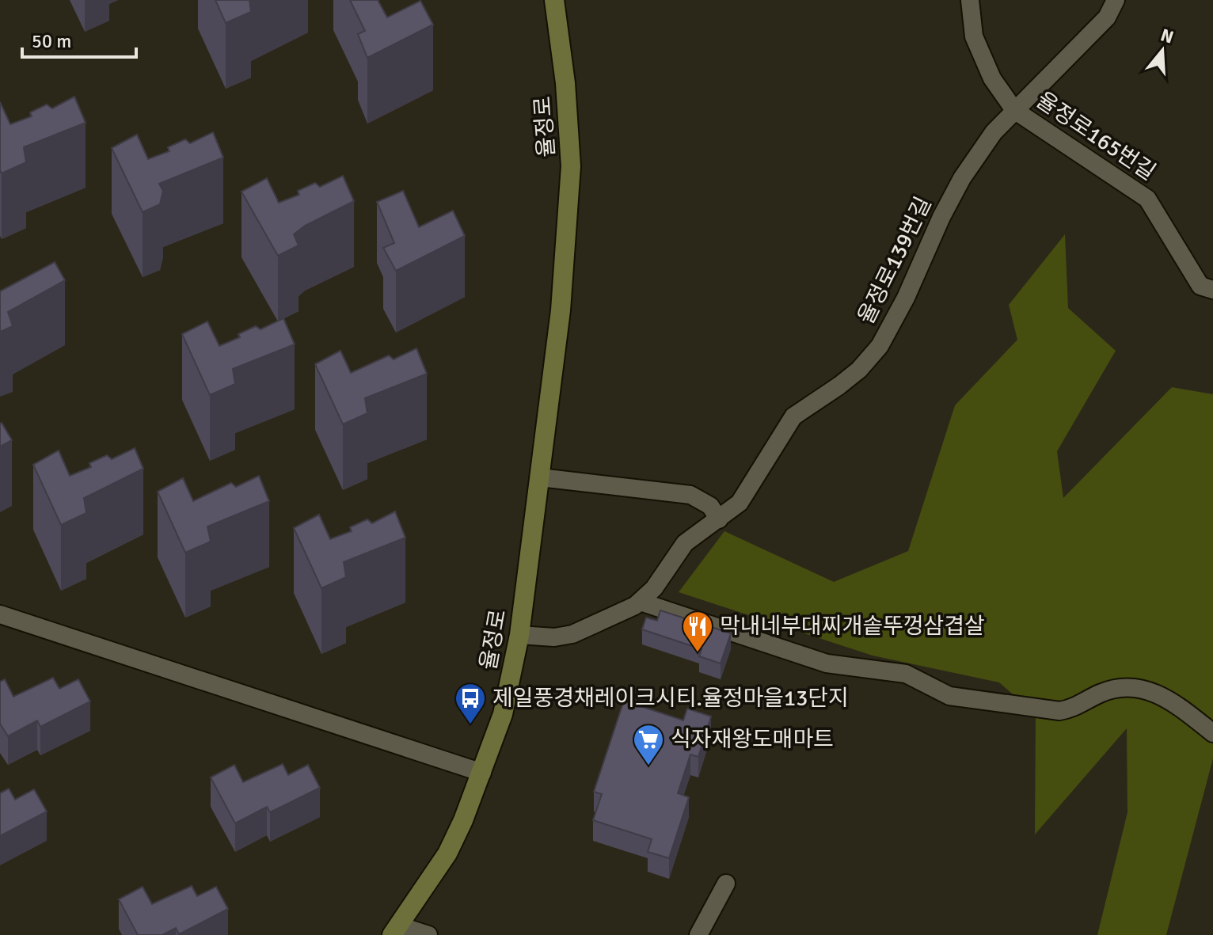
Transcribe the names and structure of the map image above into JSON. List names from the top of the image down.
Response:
{
  "streets": {
    "main road": ["율정로"],
    "street": ["율정로165번길", "율정로139번길"]
  },
  "crossings": [
    ["율정로", "율정로139번길"],
    ["율정로165번길", "율정로139번길"]
  ],
  "places": {
    "restaurant": ["막내네부대찌개솥뚜껑삼겹살"],
    "bus stop": ["제일풍경채레이크시티.율정마을13단지"],
    "supermarket": ["식자재왕도매마트"]
  },
  "scale_bar": "50 m",
  "north": "top"
}
